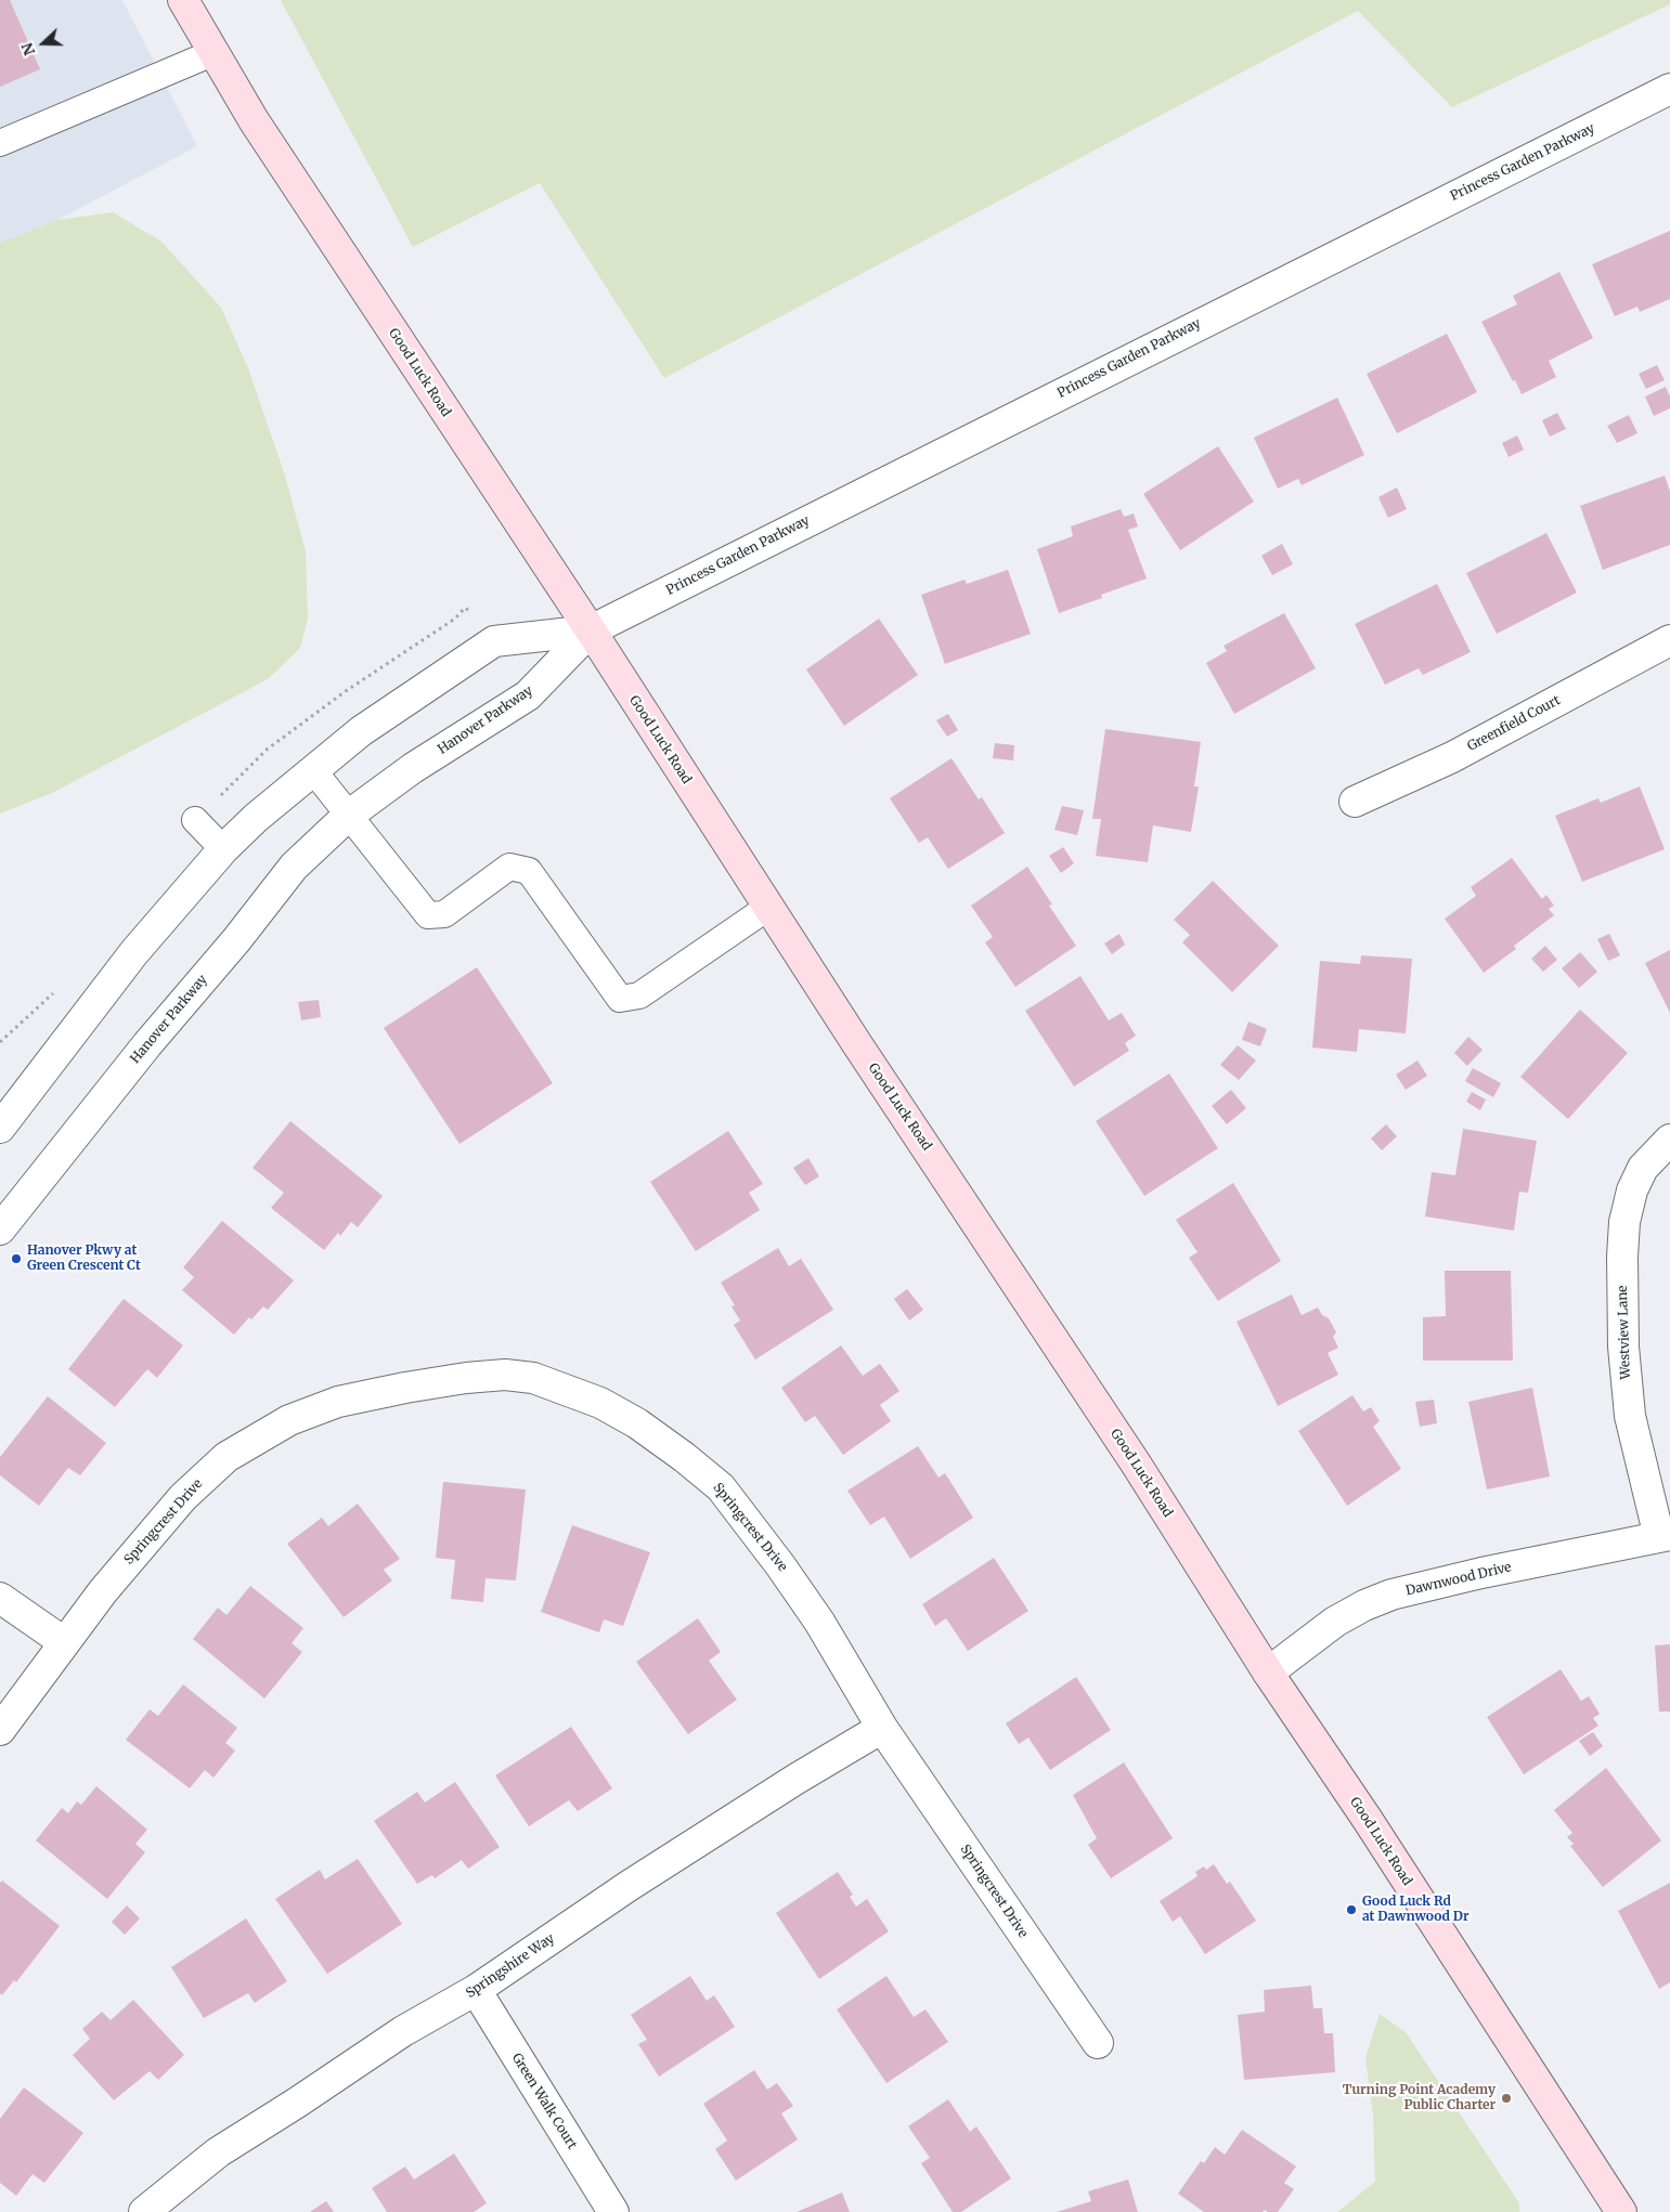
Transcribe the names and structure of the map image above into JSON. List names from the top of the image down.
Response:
{
  "streets": {
    "main road": ["Good Luck Road"],
    "street": [
      "Princess Garden Parkway",
      "Hanover Parkway",
      "Greenfield Court",
      "Westview Lane",
      "Springcrest Drive",
      "Dawnwood Drive",
      "Springshire Way",
      "Green Walk Court"
    ]
  },
  "crossings": [
    ["Princess Garden Parkway", "Good Luck Road"],
    ["Princess Garden Parkway", "Hanover Parkway"],
    ["Good Luck Road", "Hanover Parkway"],
    ["Good Luck Road", "Dawnwood Drive"],
    ["Westview Lane", "Dawnwood Drive"],
    ["Springcrest Drive", "Springshire Way"],
    ["Springshire Way", "Green Walk Court"]
  ],
  "places": ["Hanover Pkwy at Green Crescent Ct", "Good Luck Rd at Dawnwood Dr", "Turning Point Academy Public Charter"],
  "north": "left"
}
